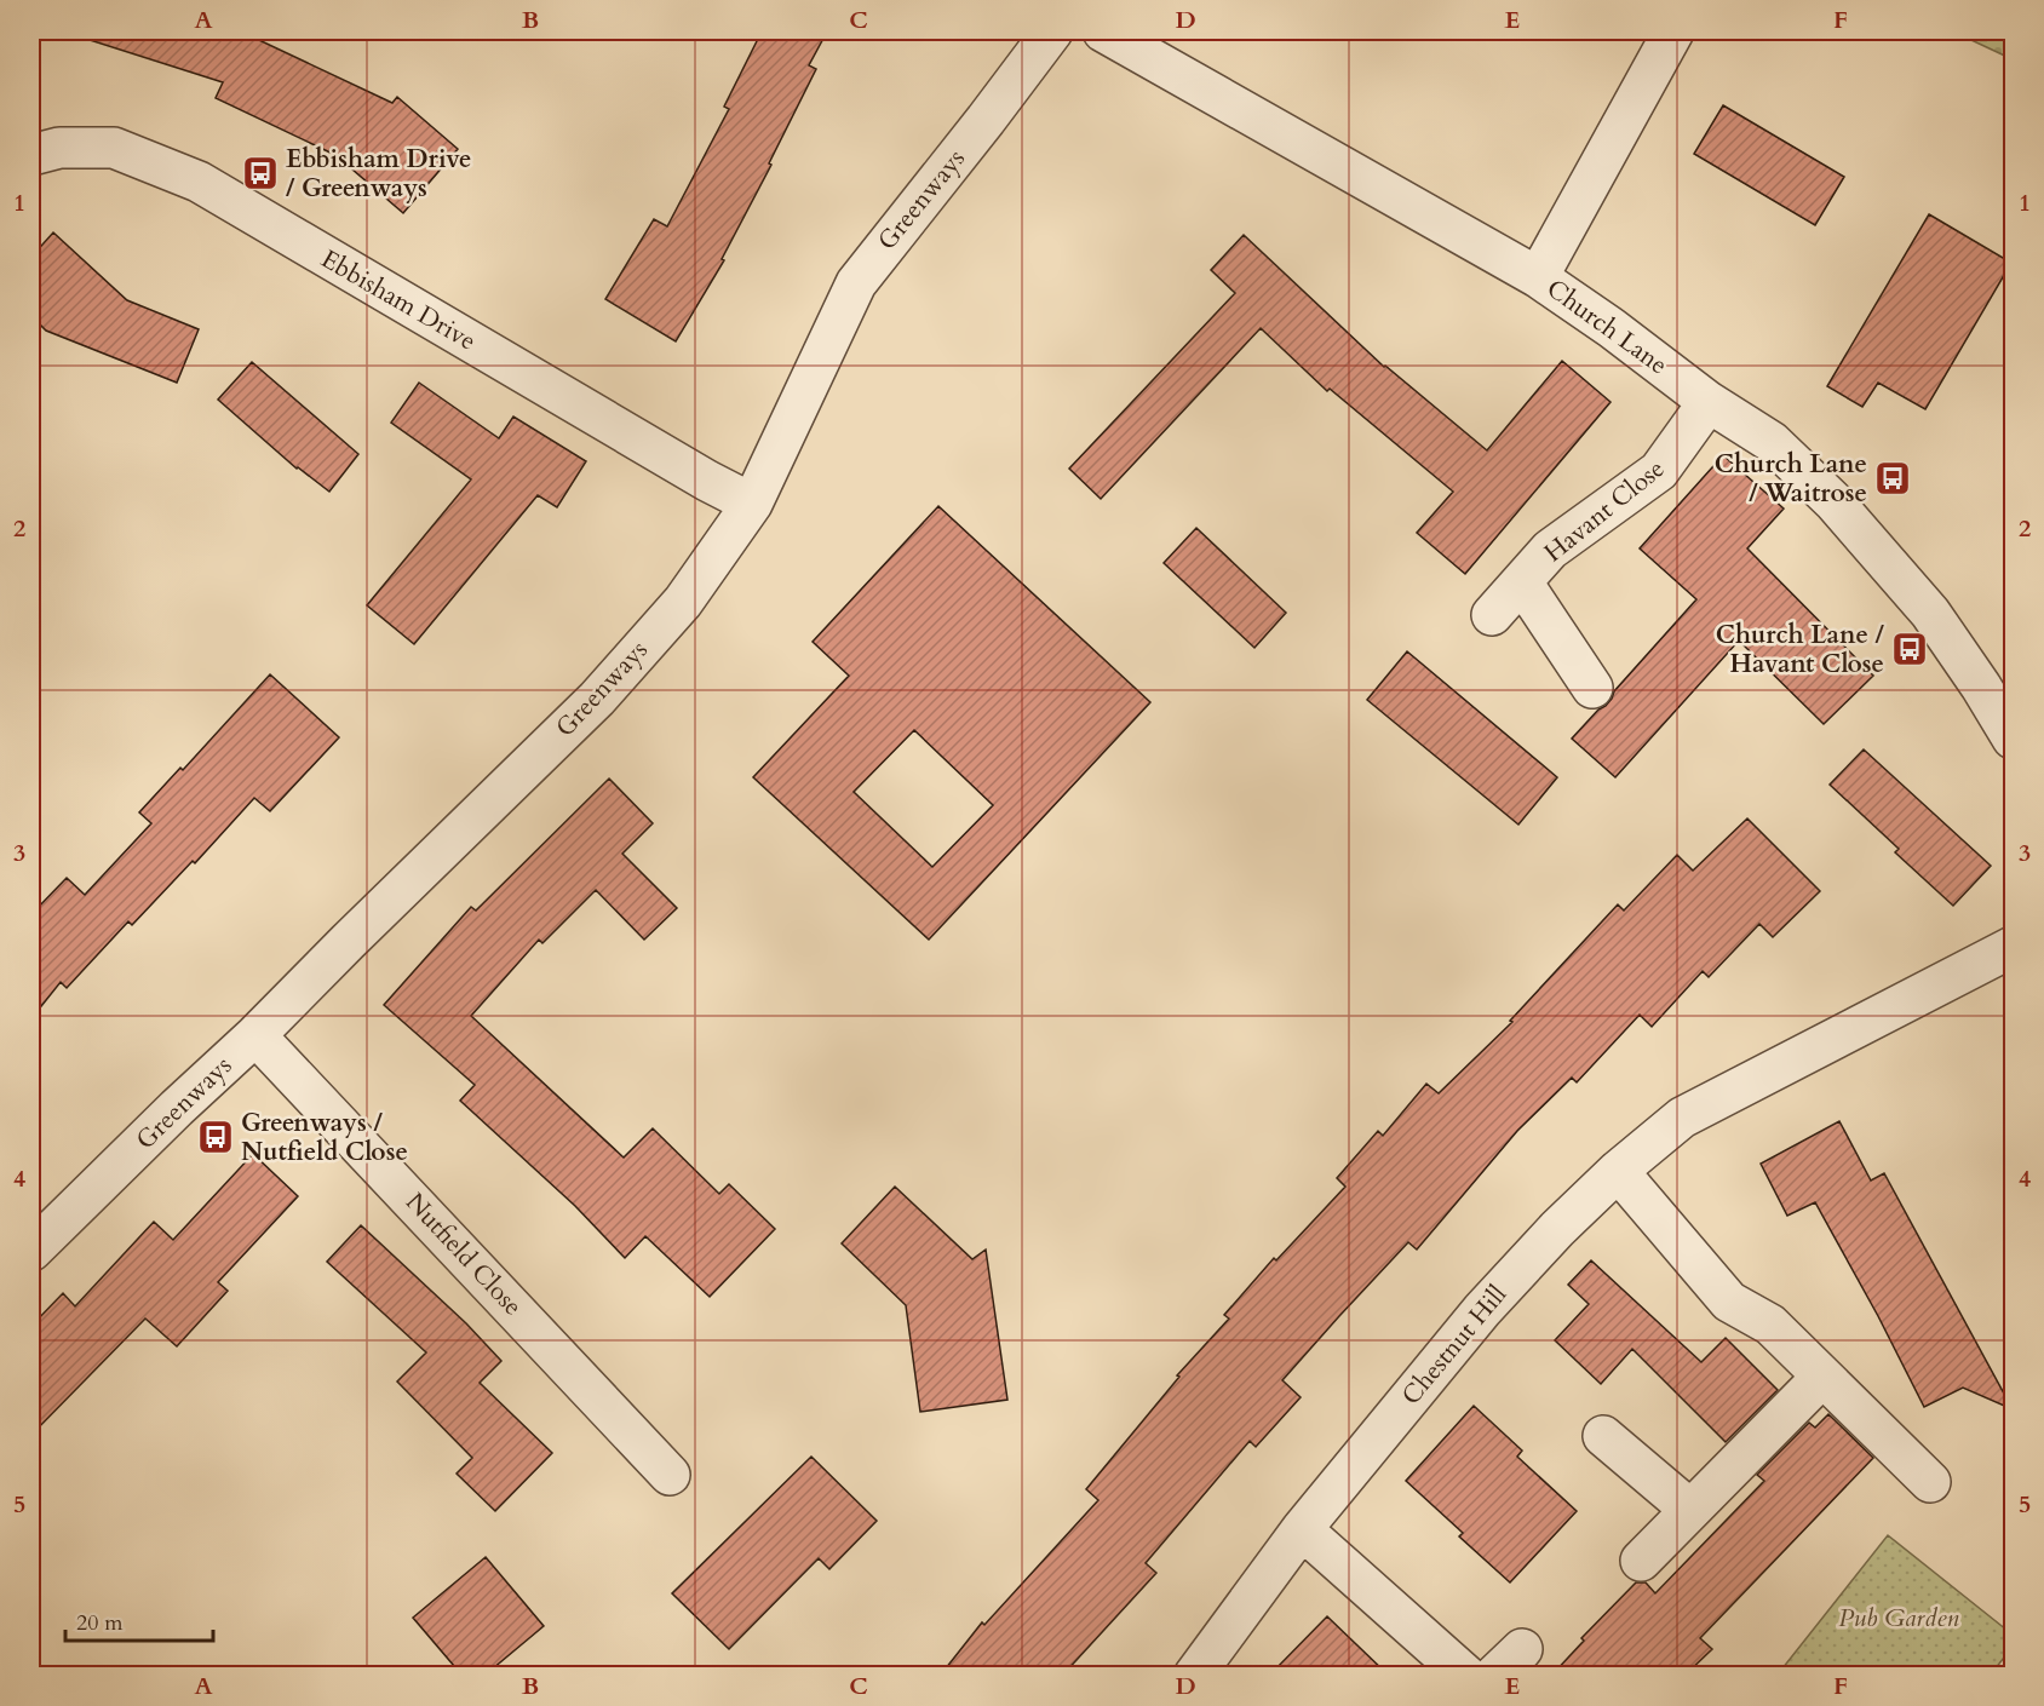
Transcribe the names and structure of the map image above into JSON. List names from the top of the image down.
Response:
{
  "streets": {
    "street": [
      "Greenways",
      "Ebbisham Drive",
      "Church Lane",
      "Havant Close",
      "Nutfield Close",
      "Chestnut Hill"
    ]
  },
  "crossings": [
    ["Greenways", "Ebbisham Drive"],
    ["Greenways", "Nutfield Close"],
    ["Church Lane", "Havant Close"]
  ],
  "parks": ["Pub Garden"],
  "places": {
    "bus stop": [
      "Ebbisham Drive / Greenways",
      "Church Lane / Waitrose",
      "Church Lane / Havant Close",
      "Greenways / Nutfield Close"
    ]
  },
  "scale_bar": "20 m",
  "grid": {
    "columns": [
      "A",
      "B",
      "C",
      "D",
      "E",
      "F"
    ],
    "rows": [
      "1",
      "2",
      "3",
      "4",
      "5"
    ]
  }
}
